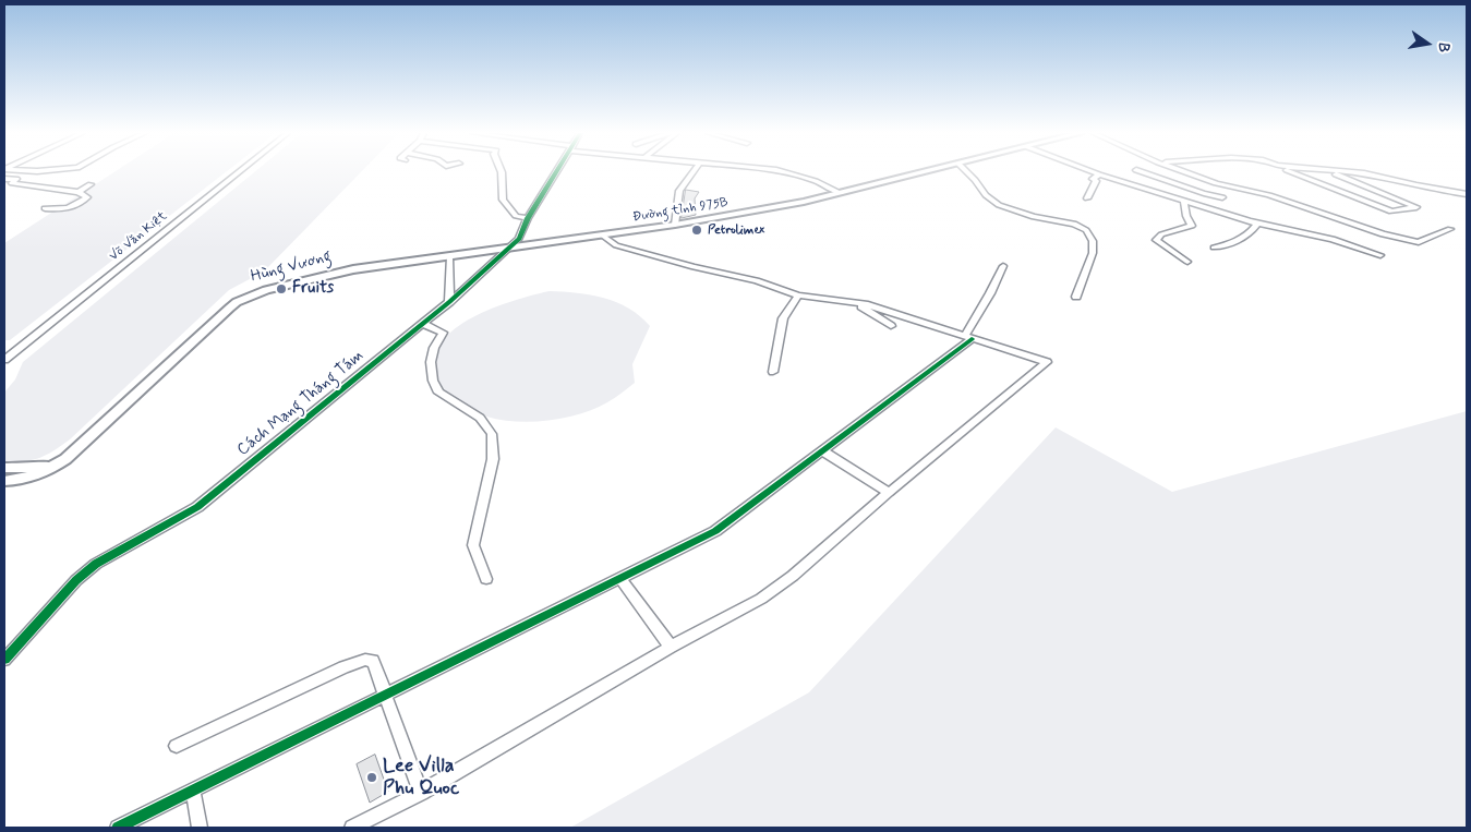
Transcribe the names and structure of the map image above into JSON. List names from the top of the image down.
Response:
{
  "streets": {
    "main road": ["Đường tỉnh 975B", "Hùng Vương"],
    "street": ["Võ Văn Kiệt", "Cách Mạng Tháng Tám"]
  },
  "crossings": [
    ["Đường tỉnh 975B", "Hùng Vương"],
    ["Đường tỉnh 975B", "Cách Mạng Tháng Tám"],
    ["Hùng Vương", "Cách Mạng Tháng Tám"]
  ],
  "places": ["Petrolimex", "Fruits", "Lee Villa Phu Quoc"],
  "north": "right"
}
